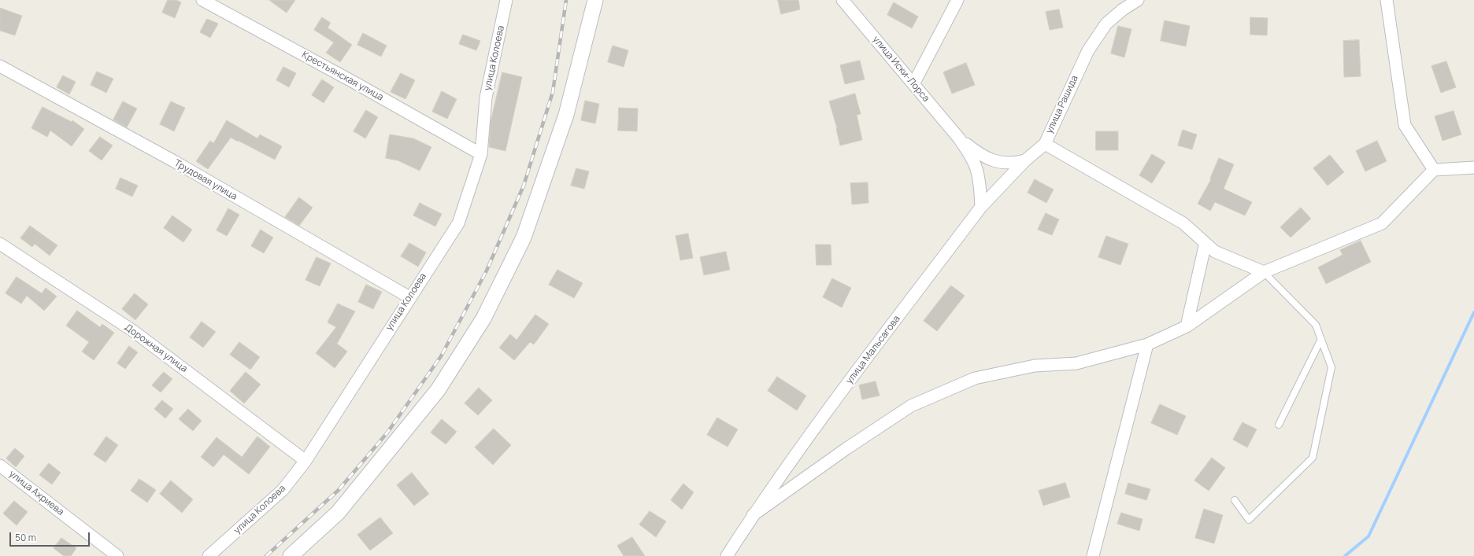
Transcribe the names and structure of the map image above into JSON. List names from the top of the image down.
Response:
{
  "streets": {
    "street": [
      "улица Колоева",
      "улица Иски-Лорса",
      "Крестьянская улица",
      "улица Рашида",
      "Трудовая улица",
      "Дорожная улица",
      "улица Мальсагова",
      "улица Ахриева"
    ]
  },
  "crossings": [
    ["улица Колоева", "Крестьянская улица"],
    ["улица Колоева", "Трудовая улица"],
    ["улица Колоева", "Дорожная улица"],
    ["улица Рашида", "улица Мальсагова"]
  ],
  "scale_bar": "50 m"
}
